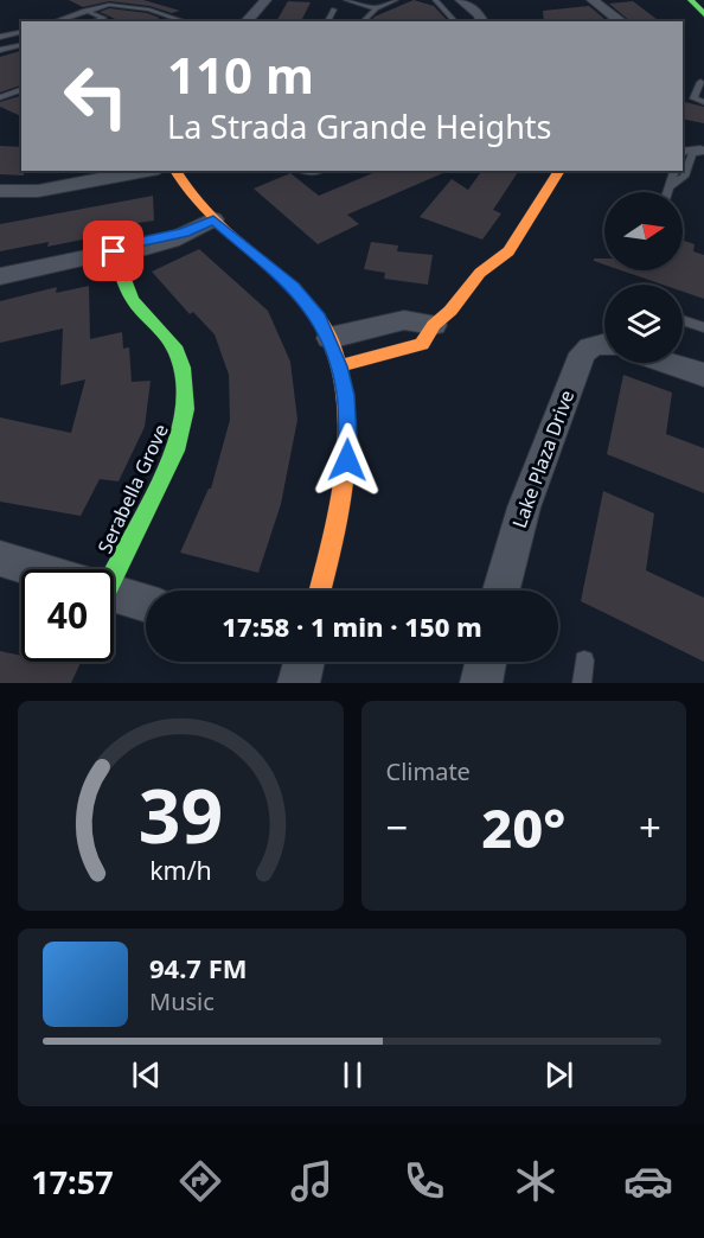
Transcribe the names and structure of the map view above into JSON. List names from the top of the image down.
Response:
{
  "streets": {
    "street": ["Lake Plaza Drive", "Serabella Grove"]
  },
  "north": "right",
  "page": {
    "turn": ["110 m", "La Strada Grande Heights"],
    "limit": "40",
    "trip": "17:58 · 1 min · 150 m",
    "tile": "Climate",
    "heat": ["−", "20°", "+"],
    "song": ["94.7 FM", "Music"],
    "tabs": "17:57",
    "gauge": ["39", "km/h"]
  }
}
